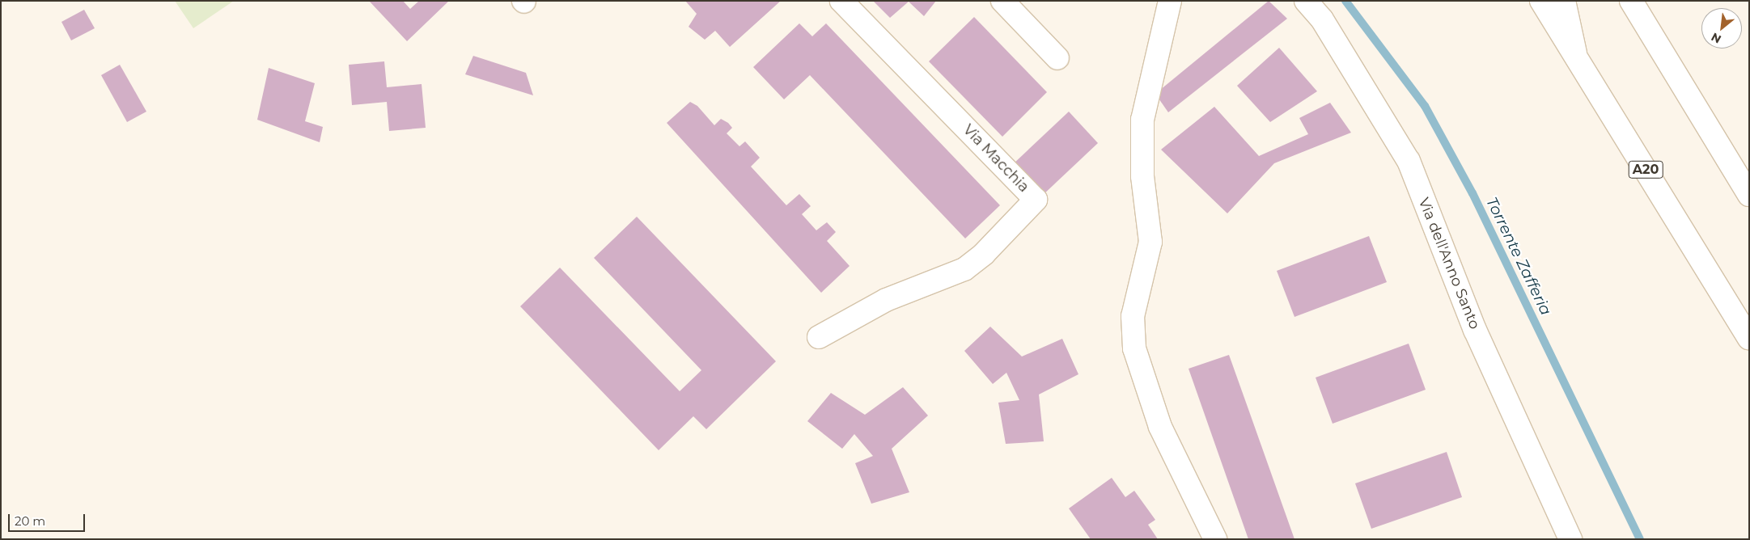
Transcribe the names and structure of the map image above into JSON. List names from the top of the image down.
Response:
{
  "streets": {
    "main road": ["Via Macchia", "A20", "Via dell'Anno Santo"]
  },
  "water": ["Torrente Zafferia"],
  "scale_bar": "20 m",
  "north": "bottom left"
}
